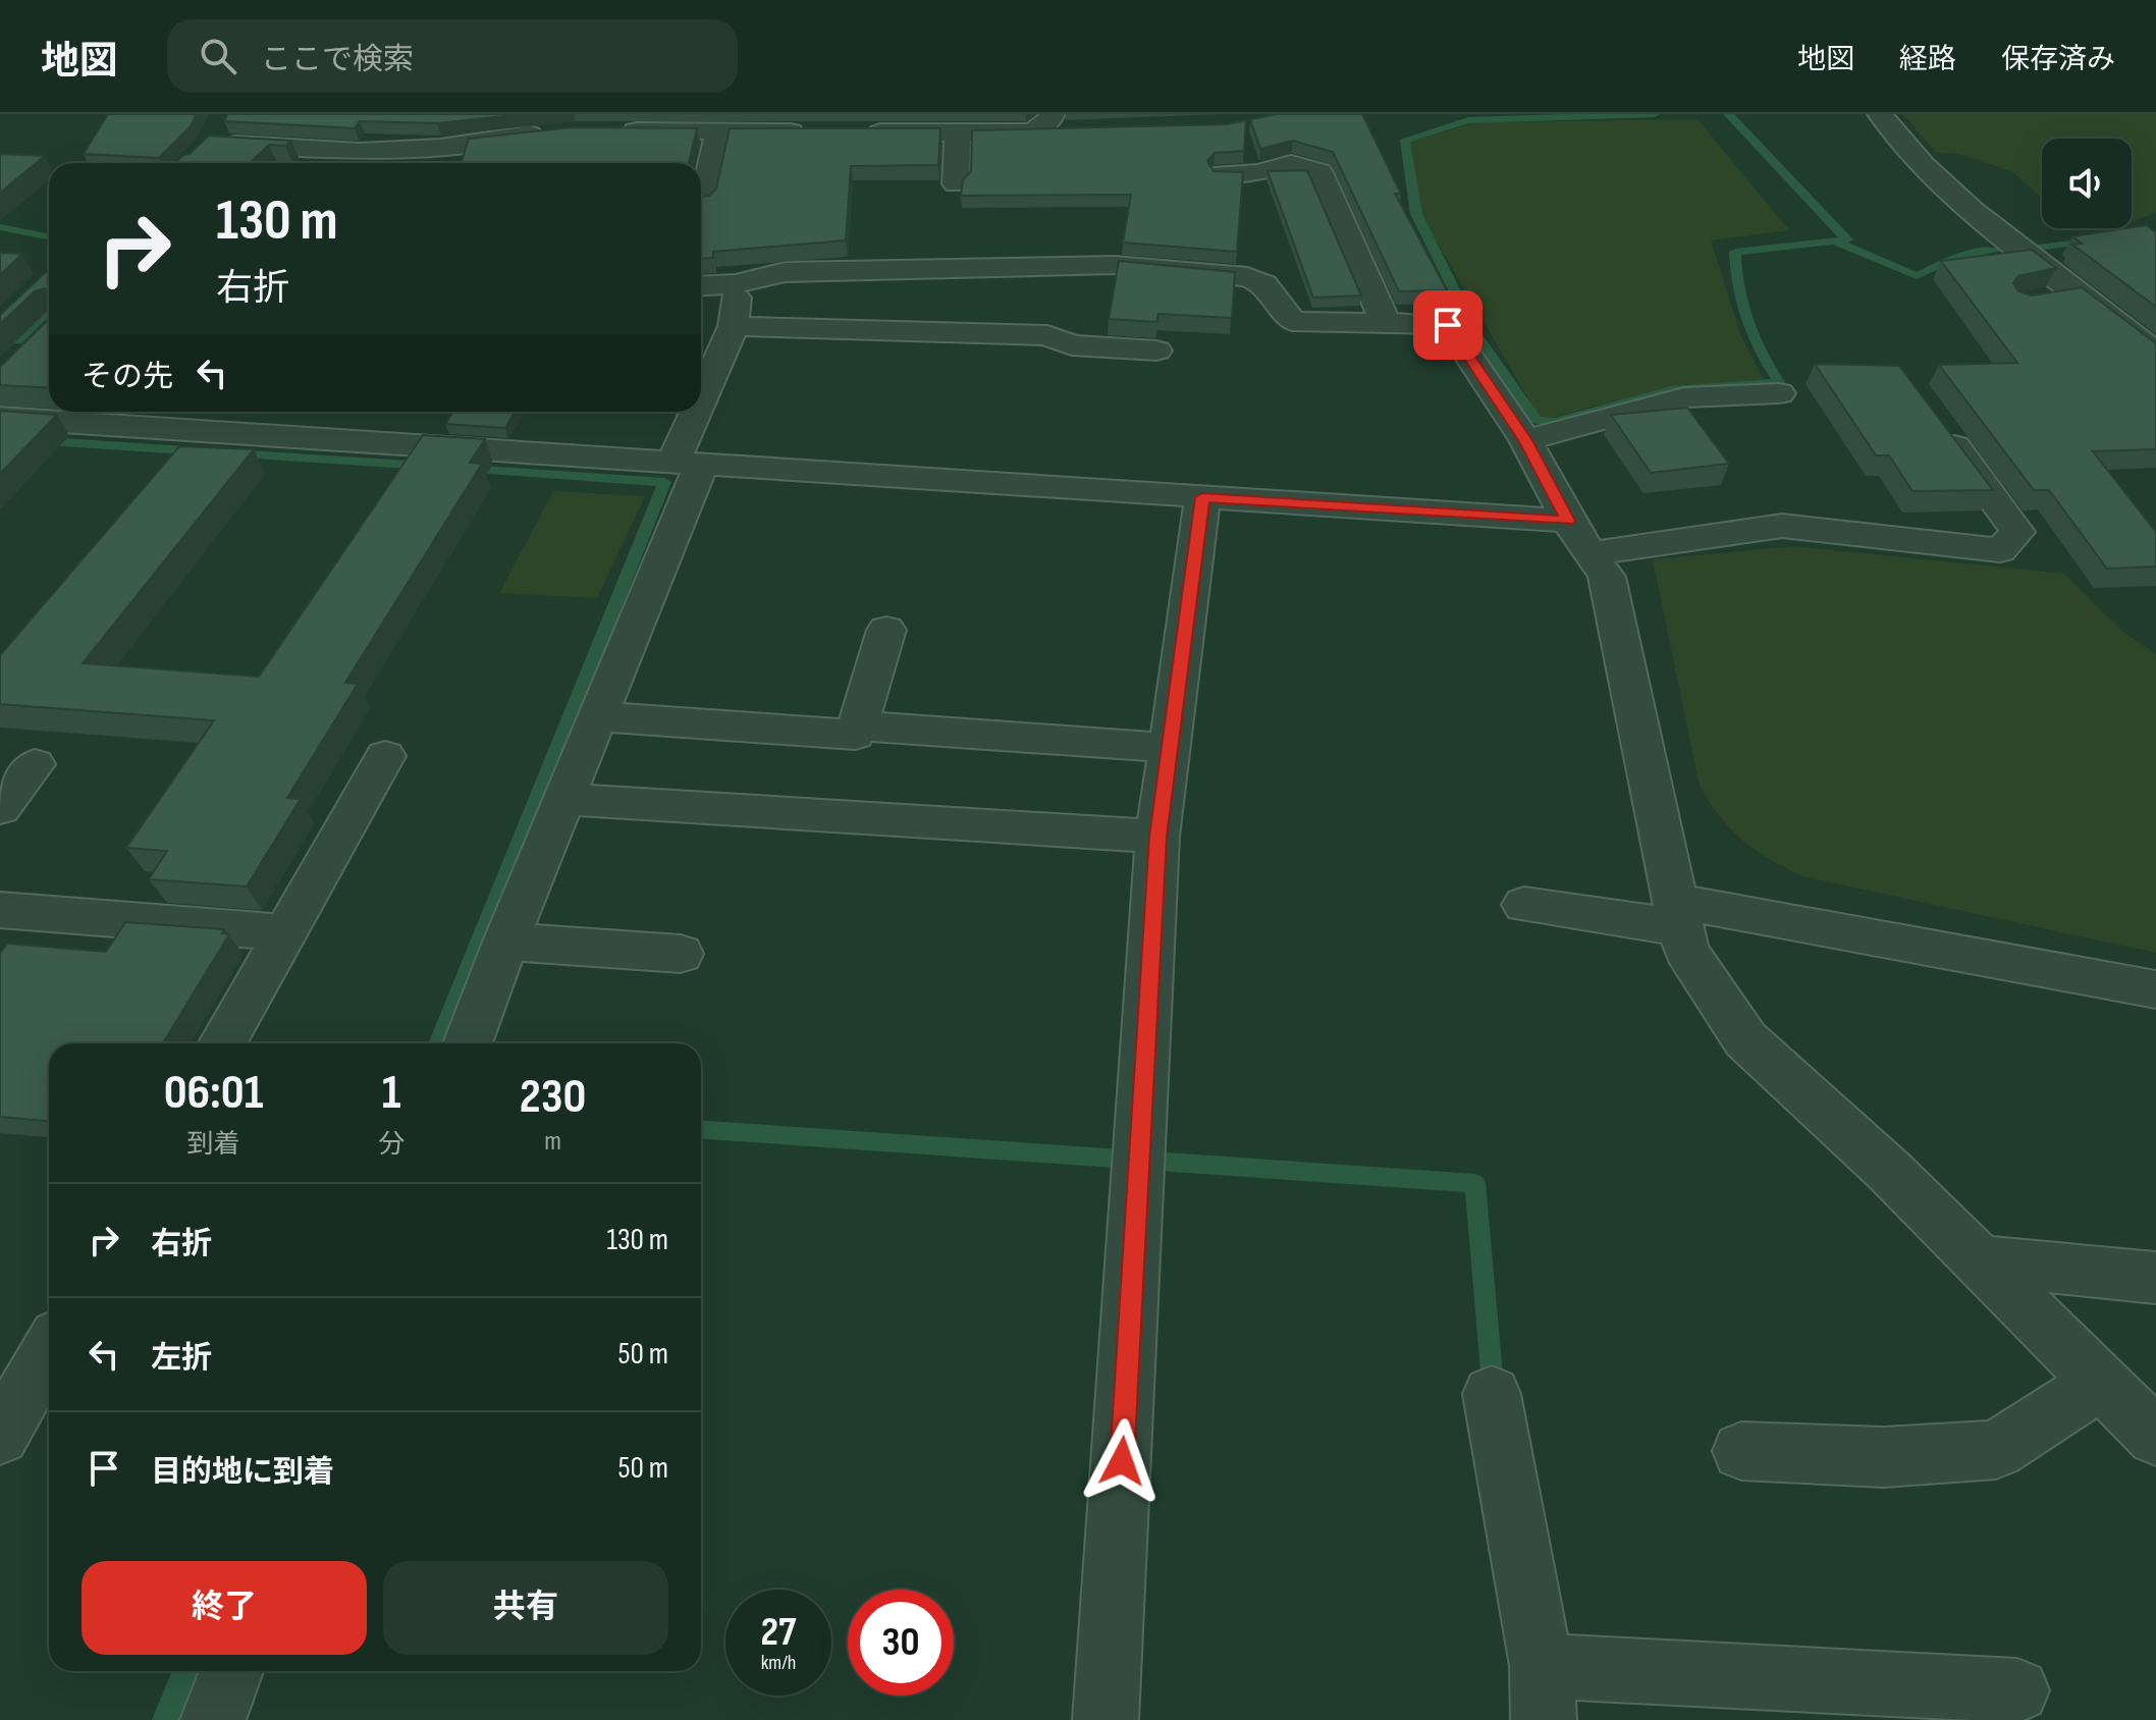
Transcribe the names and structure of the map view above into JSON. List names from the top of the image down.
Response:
{
  "page": {
    "header": "地図",
    "search": "ここで検索",
    "nav": ["地図", "経路", "保存済み"],
    "turn": ["130 m", "右折"],
    "then": "その先",
    "eta": [
      "06:01",
      "到着",
      "1",
      "分",
      "230",
      "m"
    ],
    "list": [
      {
        "name": "右折",
        "value": "130 m"
      },
      {
        "name": "左折",
        "value": "50 m"
      },
      {
        "name": "目的地に到着",
        "value": "50 m"
      }
    ],
    "buttons": ["終了", "共有"],
    "speed": "27 km/h",
    "limit": "30"
  }
}
